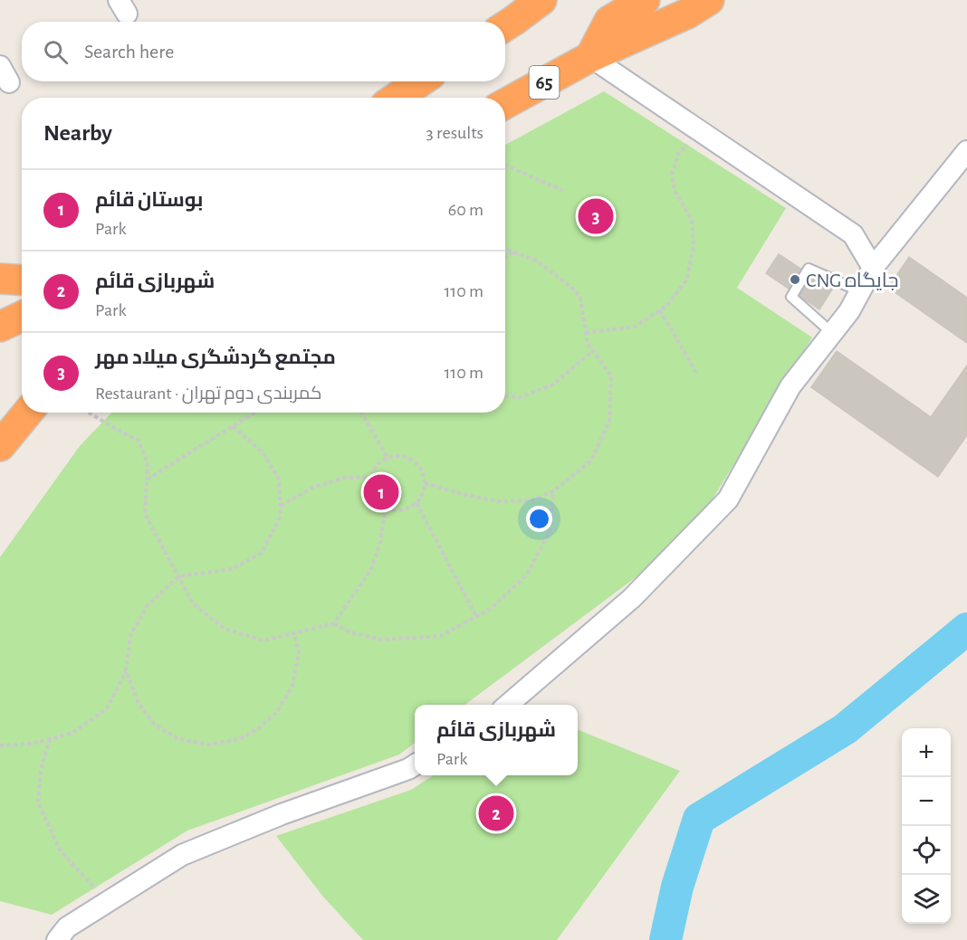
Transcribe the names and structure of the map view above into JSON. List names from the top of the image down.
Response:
{
  "streets": {
    "highway": ["65"]
  },
  "places": ["CNG جایگاه"],
  "page": {
    "search": "Search here",
    "heading": ["Nearby", "3 results"],
    "list": [
      {
        "mark": "1",
        "name": "بوستان قائم",
        "note": "Park",
        "value": "60 m"
      },
      {
        "mark": "2",
        "name": "شهربازی قائم",
        "note": "Park",
        "value": "110 m"
      },
      {
        "mark": "3",
        "name": "مجتمع گردشگری میلاد مهر",
        "note": "Restaurant · کمربندی دوم تهران",
        "value": "110 m"
      }
    ],
    "pins": ["3", "1", "2"],
    "popup": ["شهربازی قائم", "Park"],
    "map_buttons": ["+", "−"]
  }
}
